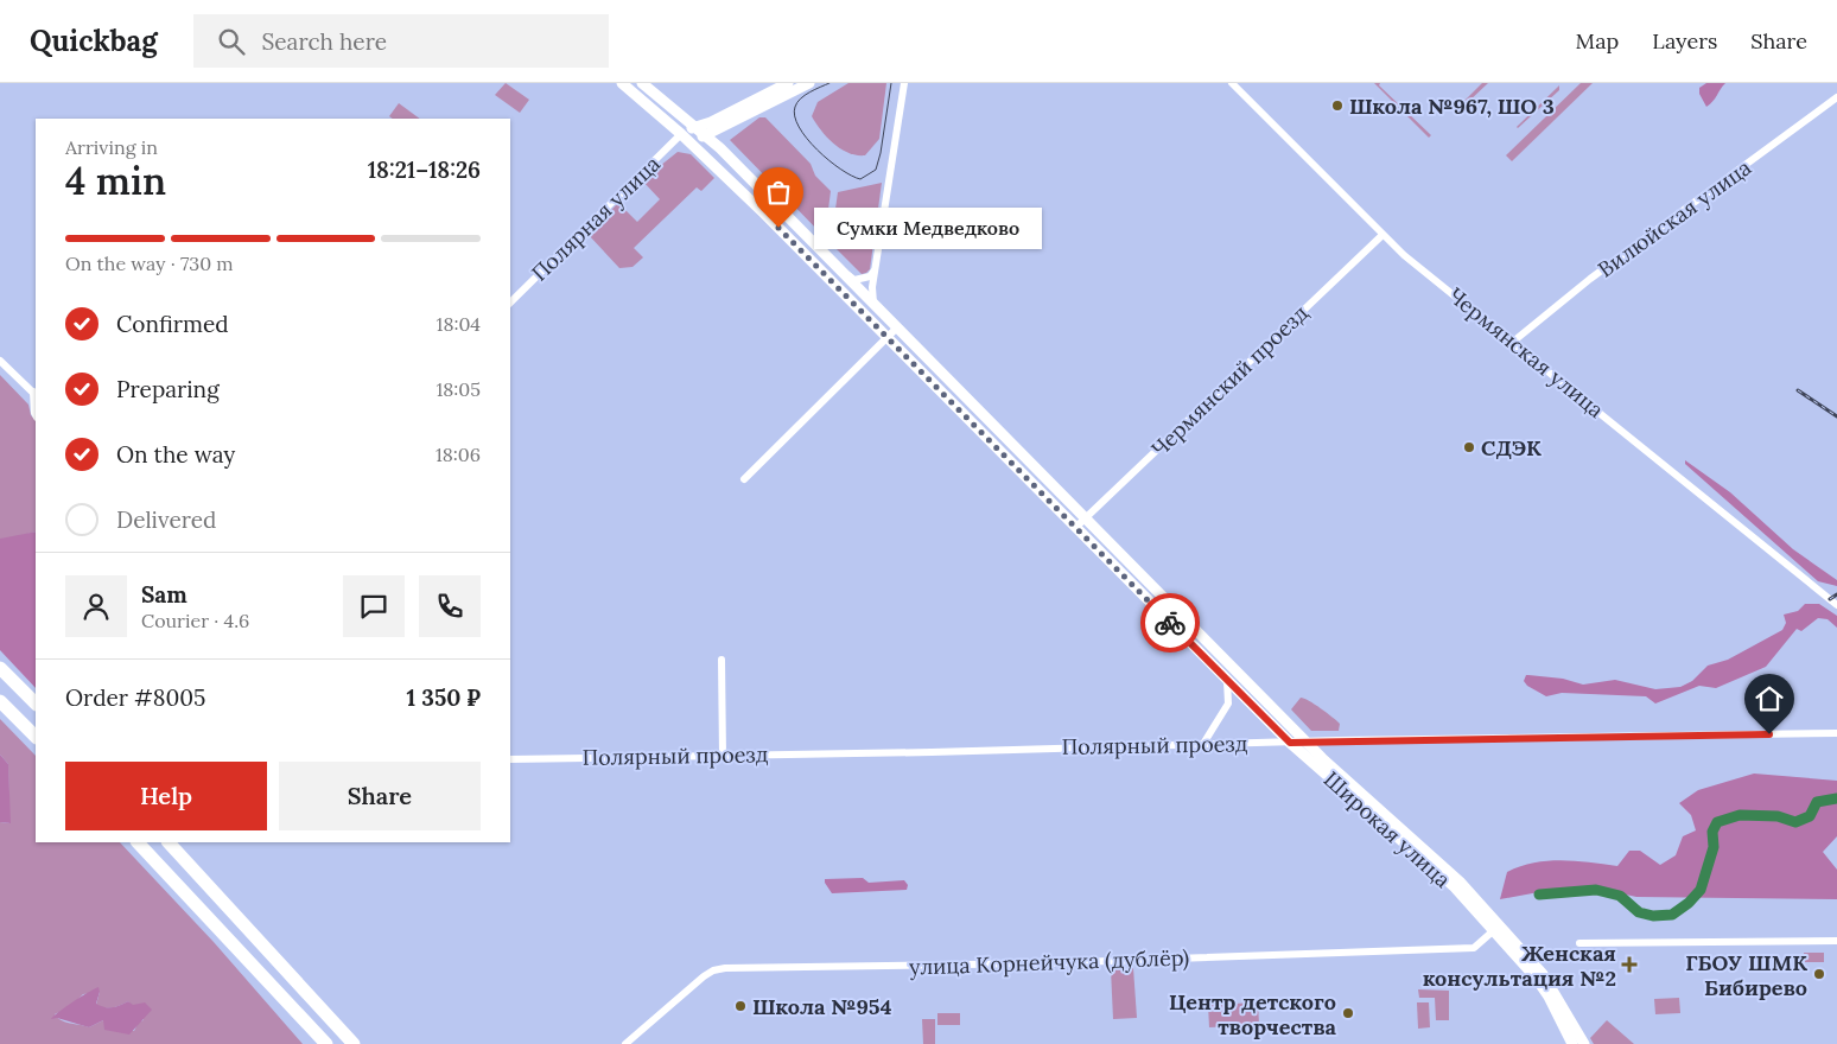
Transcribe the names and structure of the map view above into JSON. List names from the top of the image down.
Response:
{
  "streets": {
    "main road": ["Полярная улица", "Широкая улица"],
    "street": [
      "Вилюйская улица",
      "Чермянская улица",
      "Чермянский проезд",
      "Полярный проезд",
      "улица Корнейчука (дублёр)"
    ]
  },
  "crossings": [
    ["Полярная улица", "Широкая улица"],
    ["Вилюйская улица", "Чермянская улица"],
    ["Чермянская улица", "Чермянский проезд"],
    ["Чермянский проезд", "Широкая улица"],
    ["Полярный проезд", "Широкая улица"],
    ["Широкая улица", "улица Корнейчука (дублёр)"]
  ],
  "places": {
    "other": [
      "Школа №967, ШО 3",
      "Сумки Медведково",
      "СДЭК",
      "ГБОУ ШМК Бибирево",
      "Школа №954",
      "Центр детского творчества"
    ],
    "health": ["Женская консультация №2"]
  },
  "page": {
    "header": "Quickbag",
    "search": "Search here",
    "nav": ["Map", "Layers", "Share"],
    "heading": ["4 min", "Arriving in", "18:21–18:26"],
    "panel": [
      "Sam",
      "Courier · 4.6",
      "Order #8005",
      "1 350 ₽"
    ],
    "bubble": "Сумки Медведково",
    "bar": "On the way · 730 m",
    "list": [
      ["Confirmed", "18:04"],
      ["Preparing", "18:05"],
      ["On the way", "18:06"],
      "Delivered"
    ],
    "buttons": ["Help", "Share"]
  }
}
